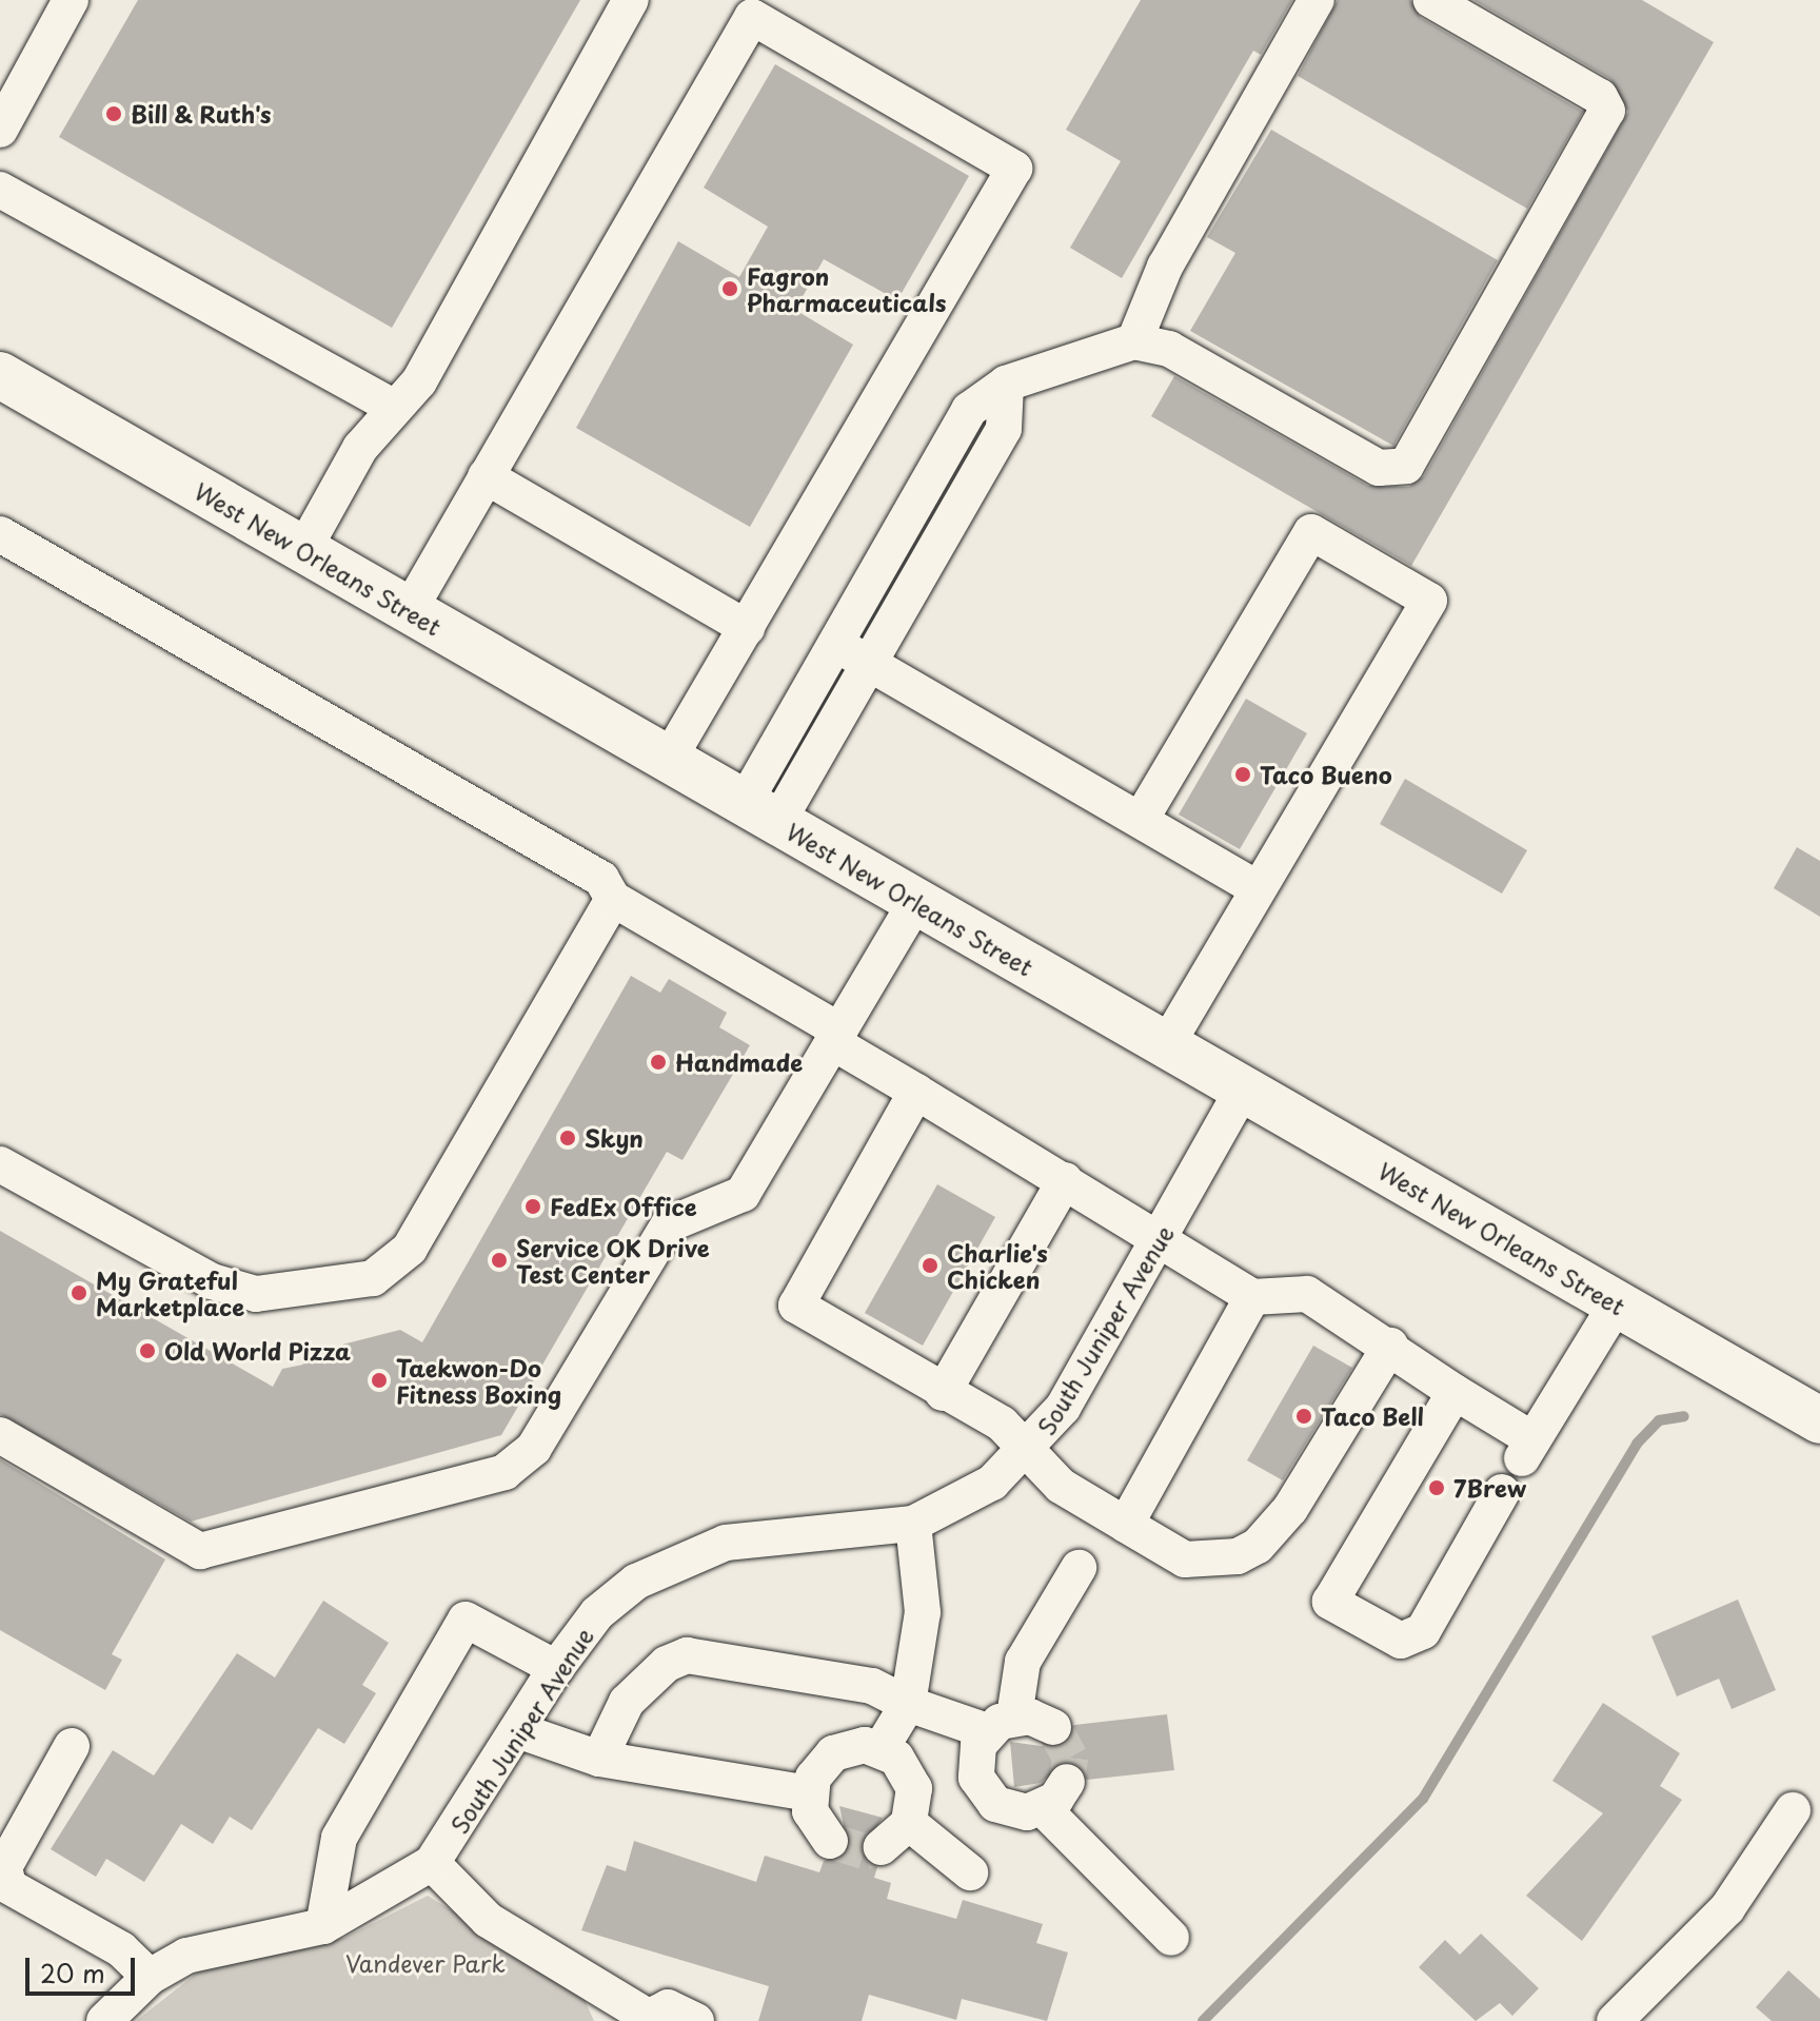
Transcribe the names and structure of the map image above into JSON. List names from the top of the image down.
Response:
{
  "streets": {
    "main road": ["West New Orleans Street"],
    "street": ["South Juniper Avenue"]
  },
  "crossings": [
    ["West New Orleans Street", "South Juniper Avenue"]
  ],
  "parks": ["Vandever Park"],
  "places": [
    "Bill & Ruth's",
    "Fagron Pharmaceuticals",
    "Taco Bueno",
    "Handmade",
    "Skyn",
    "FedEx Office",
    "Service OK Drive Test Center",
    "Charlie's Chicken",
    "My Grateful Marketplace",
    "Old World Pizza",
    "Taekwon-Do Fitness Boxing",
    "Taco Bell",
    "7Brew"
  ],
  "scale_bar": "20 m"
}
